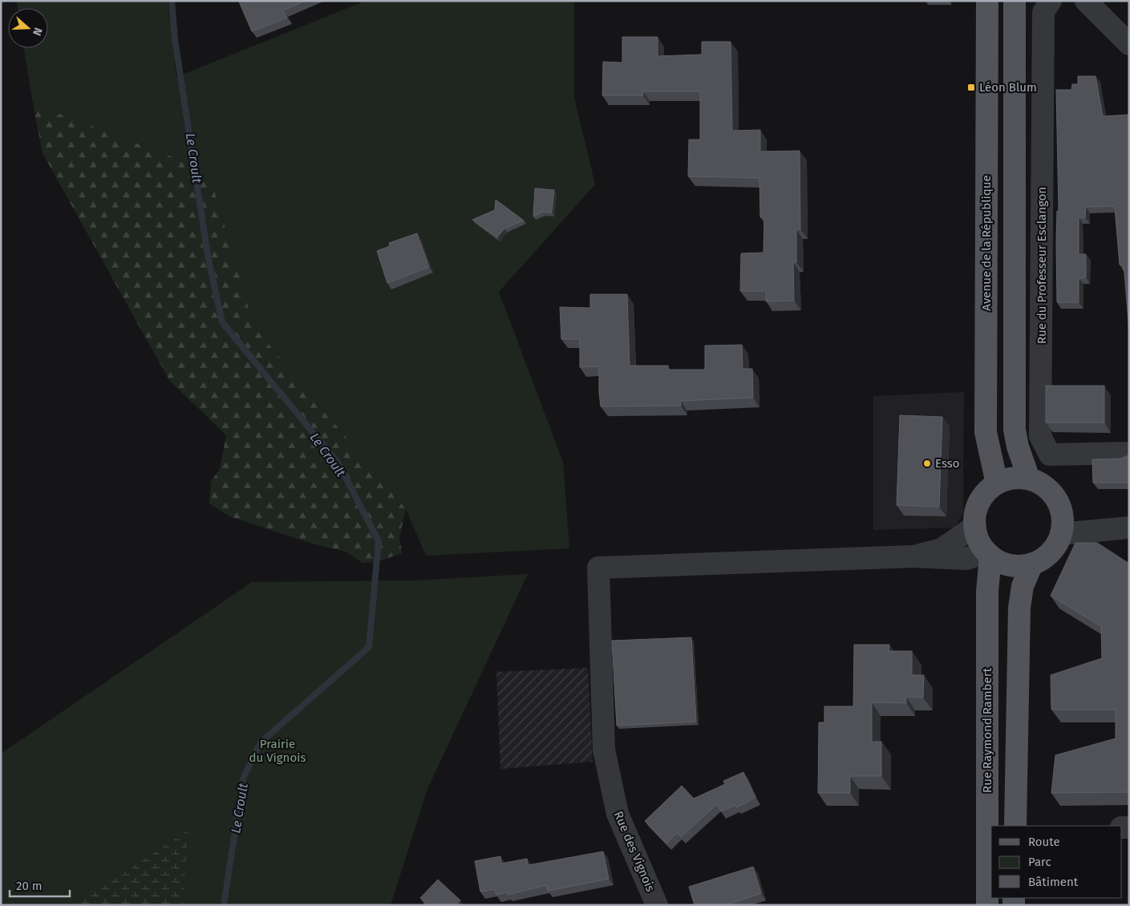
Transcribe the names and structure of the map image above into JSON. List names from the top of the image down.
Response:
{
  "streets": {
    "main road": ["Avenue de la République", "Rue Raymond Rambert"],
    "street": ["Rue du Professeur Esclangon", "Rue des Vignois"]
  },
  "crossings": [
    ["Avenue de la République", "Rue Raymond Rambert"]
  ],
  "water": ["Le Croult"],
  "parks": ["Prairie du Vignois"],
  "places": {
    "transit": ["Léon Blum"],
    "other": ["Esso"]
  },
  "legend": ["Route", "Parc", "Bâtiment"],
  "scale_bar": "20 m",
  "north": "right"
}
